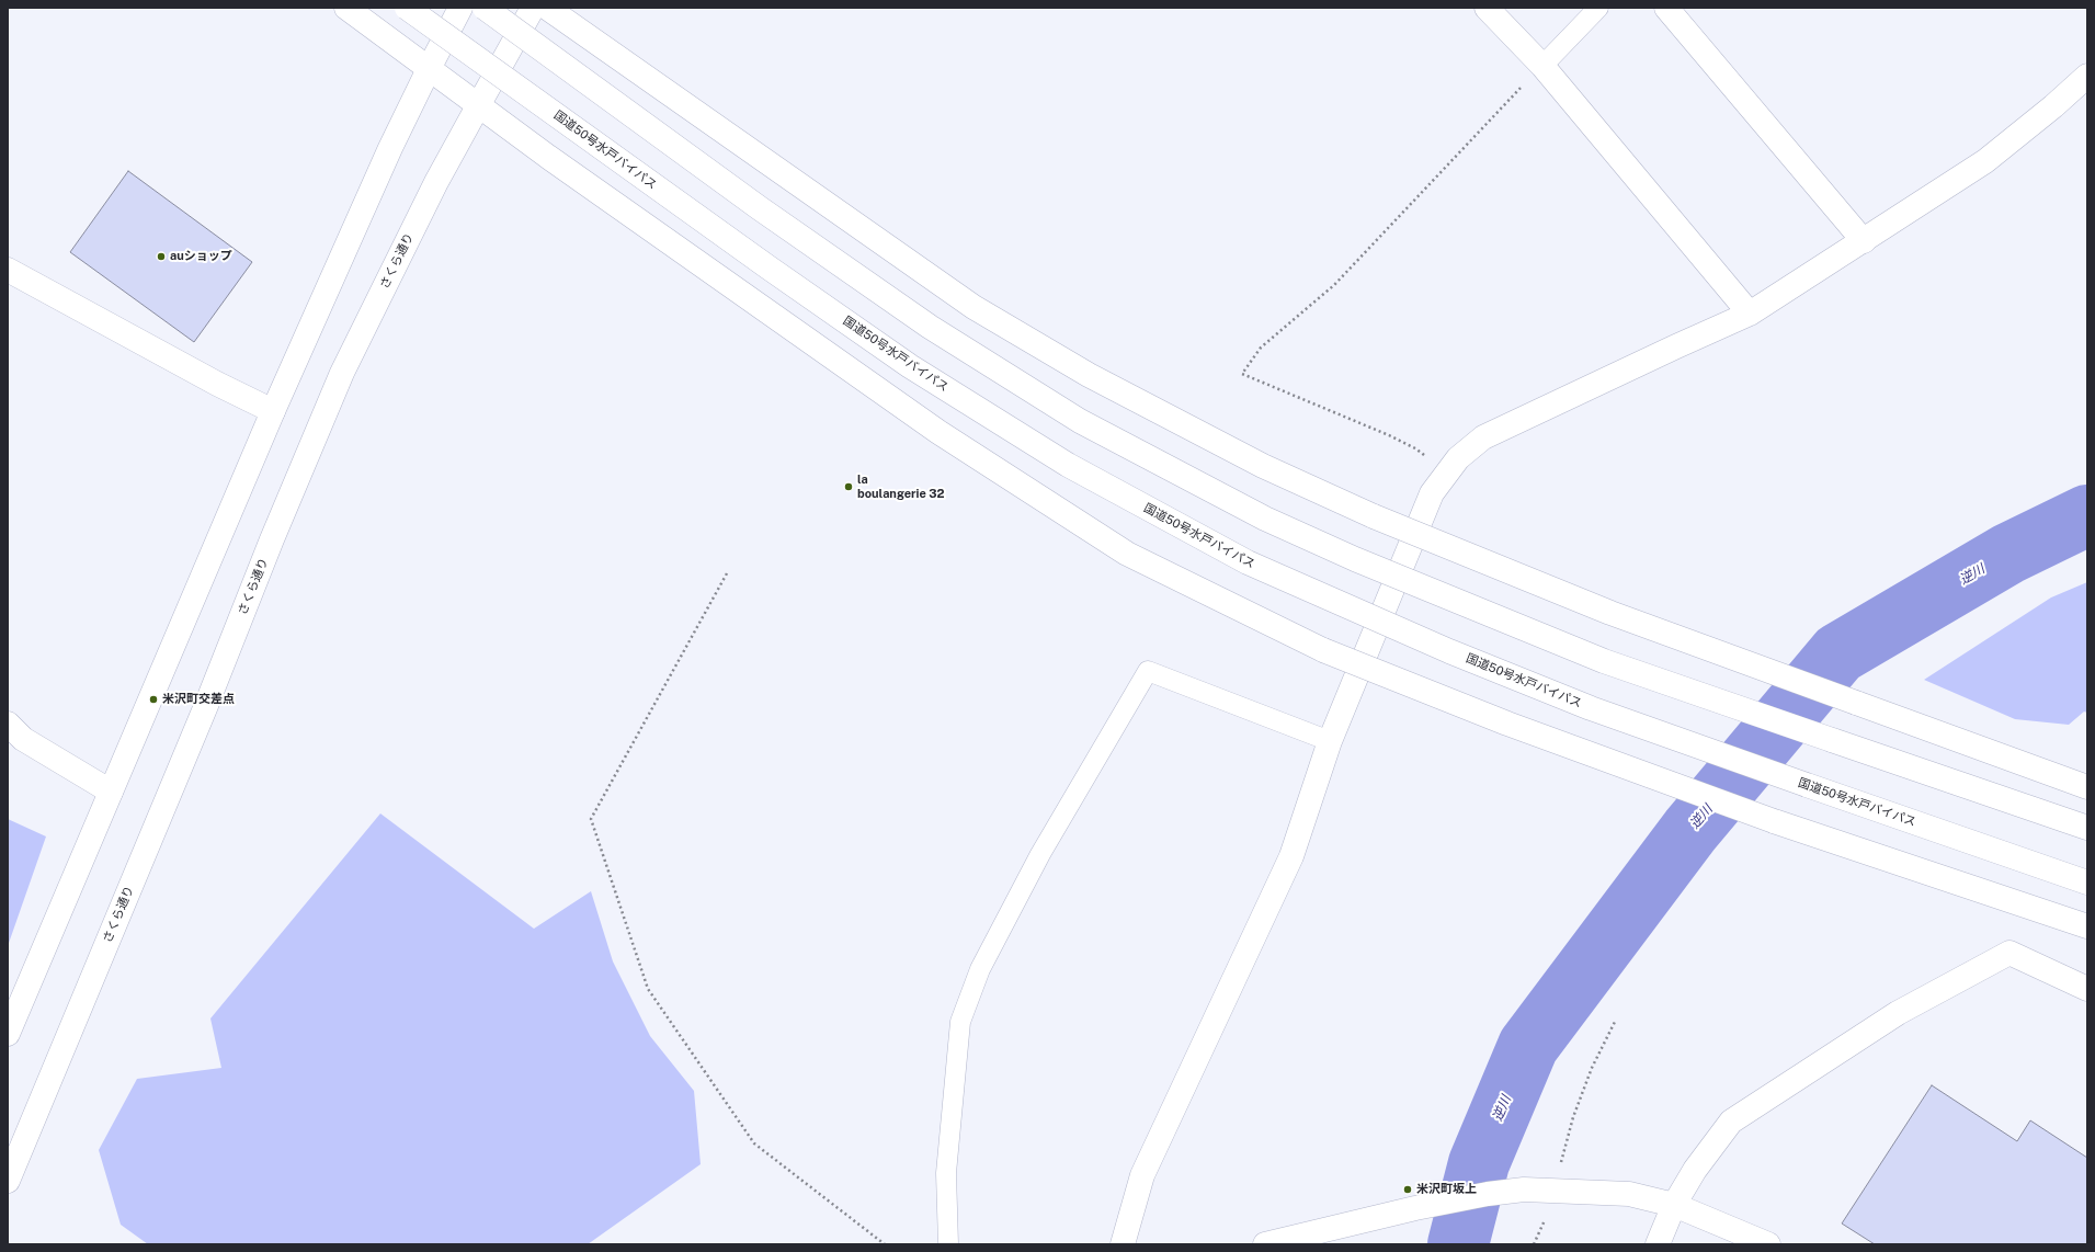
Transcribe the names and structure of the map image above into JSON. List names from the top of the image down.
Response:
{
  "streets": {
    "main road": ["国道50号水戸バイパス", "さくら通り"]
  },
  "water": ["逆川"],
  "places": [
    "auショップ",
    "la boulangerie 32",
    "米沢町交差点",
    "米沢町坂上"
  ]
}
